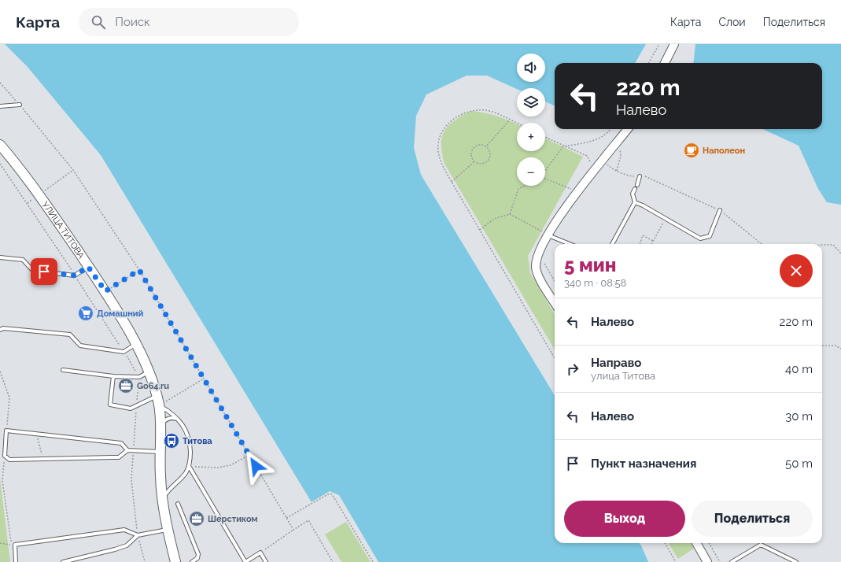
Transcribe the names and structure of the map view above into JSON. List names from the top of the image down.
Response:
{
  "streets": {
    "main road": ["УЛИЦА ТИТОВА"]
  },
  "places": {
    "cafe": ["Наполеон"],
    "supermarket": ["Домашний"],
    "office": ["Go64.ru", "Шерстиком"],
    "bus stop": ["Титова"]
  },
  "page": {
    "header": "Карта",
    "search": "Поиск",
    "nav": ["Карта", "Слои", "Поделиться"],
    "map_buttons": ["+", "−"],
    "turn": ["220 m", "Налево"],
    "heading": ["5 мин", "340 m · 08:58"],
    "list": [
      {
        "name": "Налево",
        "value": "220 m"
      },
      {
        "name": "Направо",
        "note": "улица Титова",
        "value": "40 m"
      },
      {
        "name": "Налево",
        "value": "30 m"
      },
      {
        "name": "Пункт назначения",
        "value": "50 m"
      }
    ],
    "buttons": ["Выход", "Поделиться"]
  }
}
